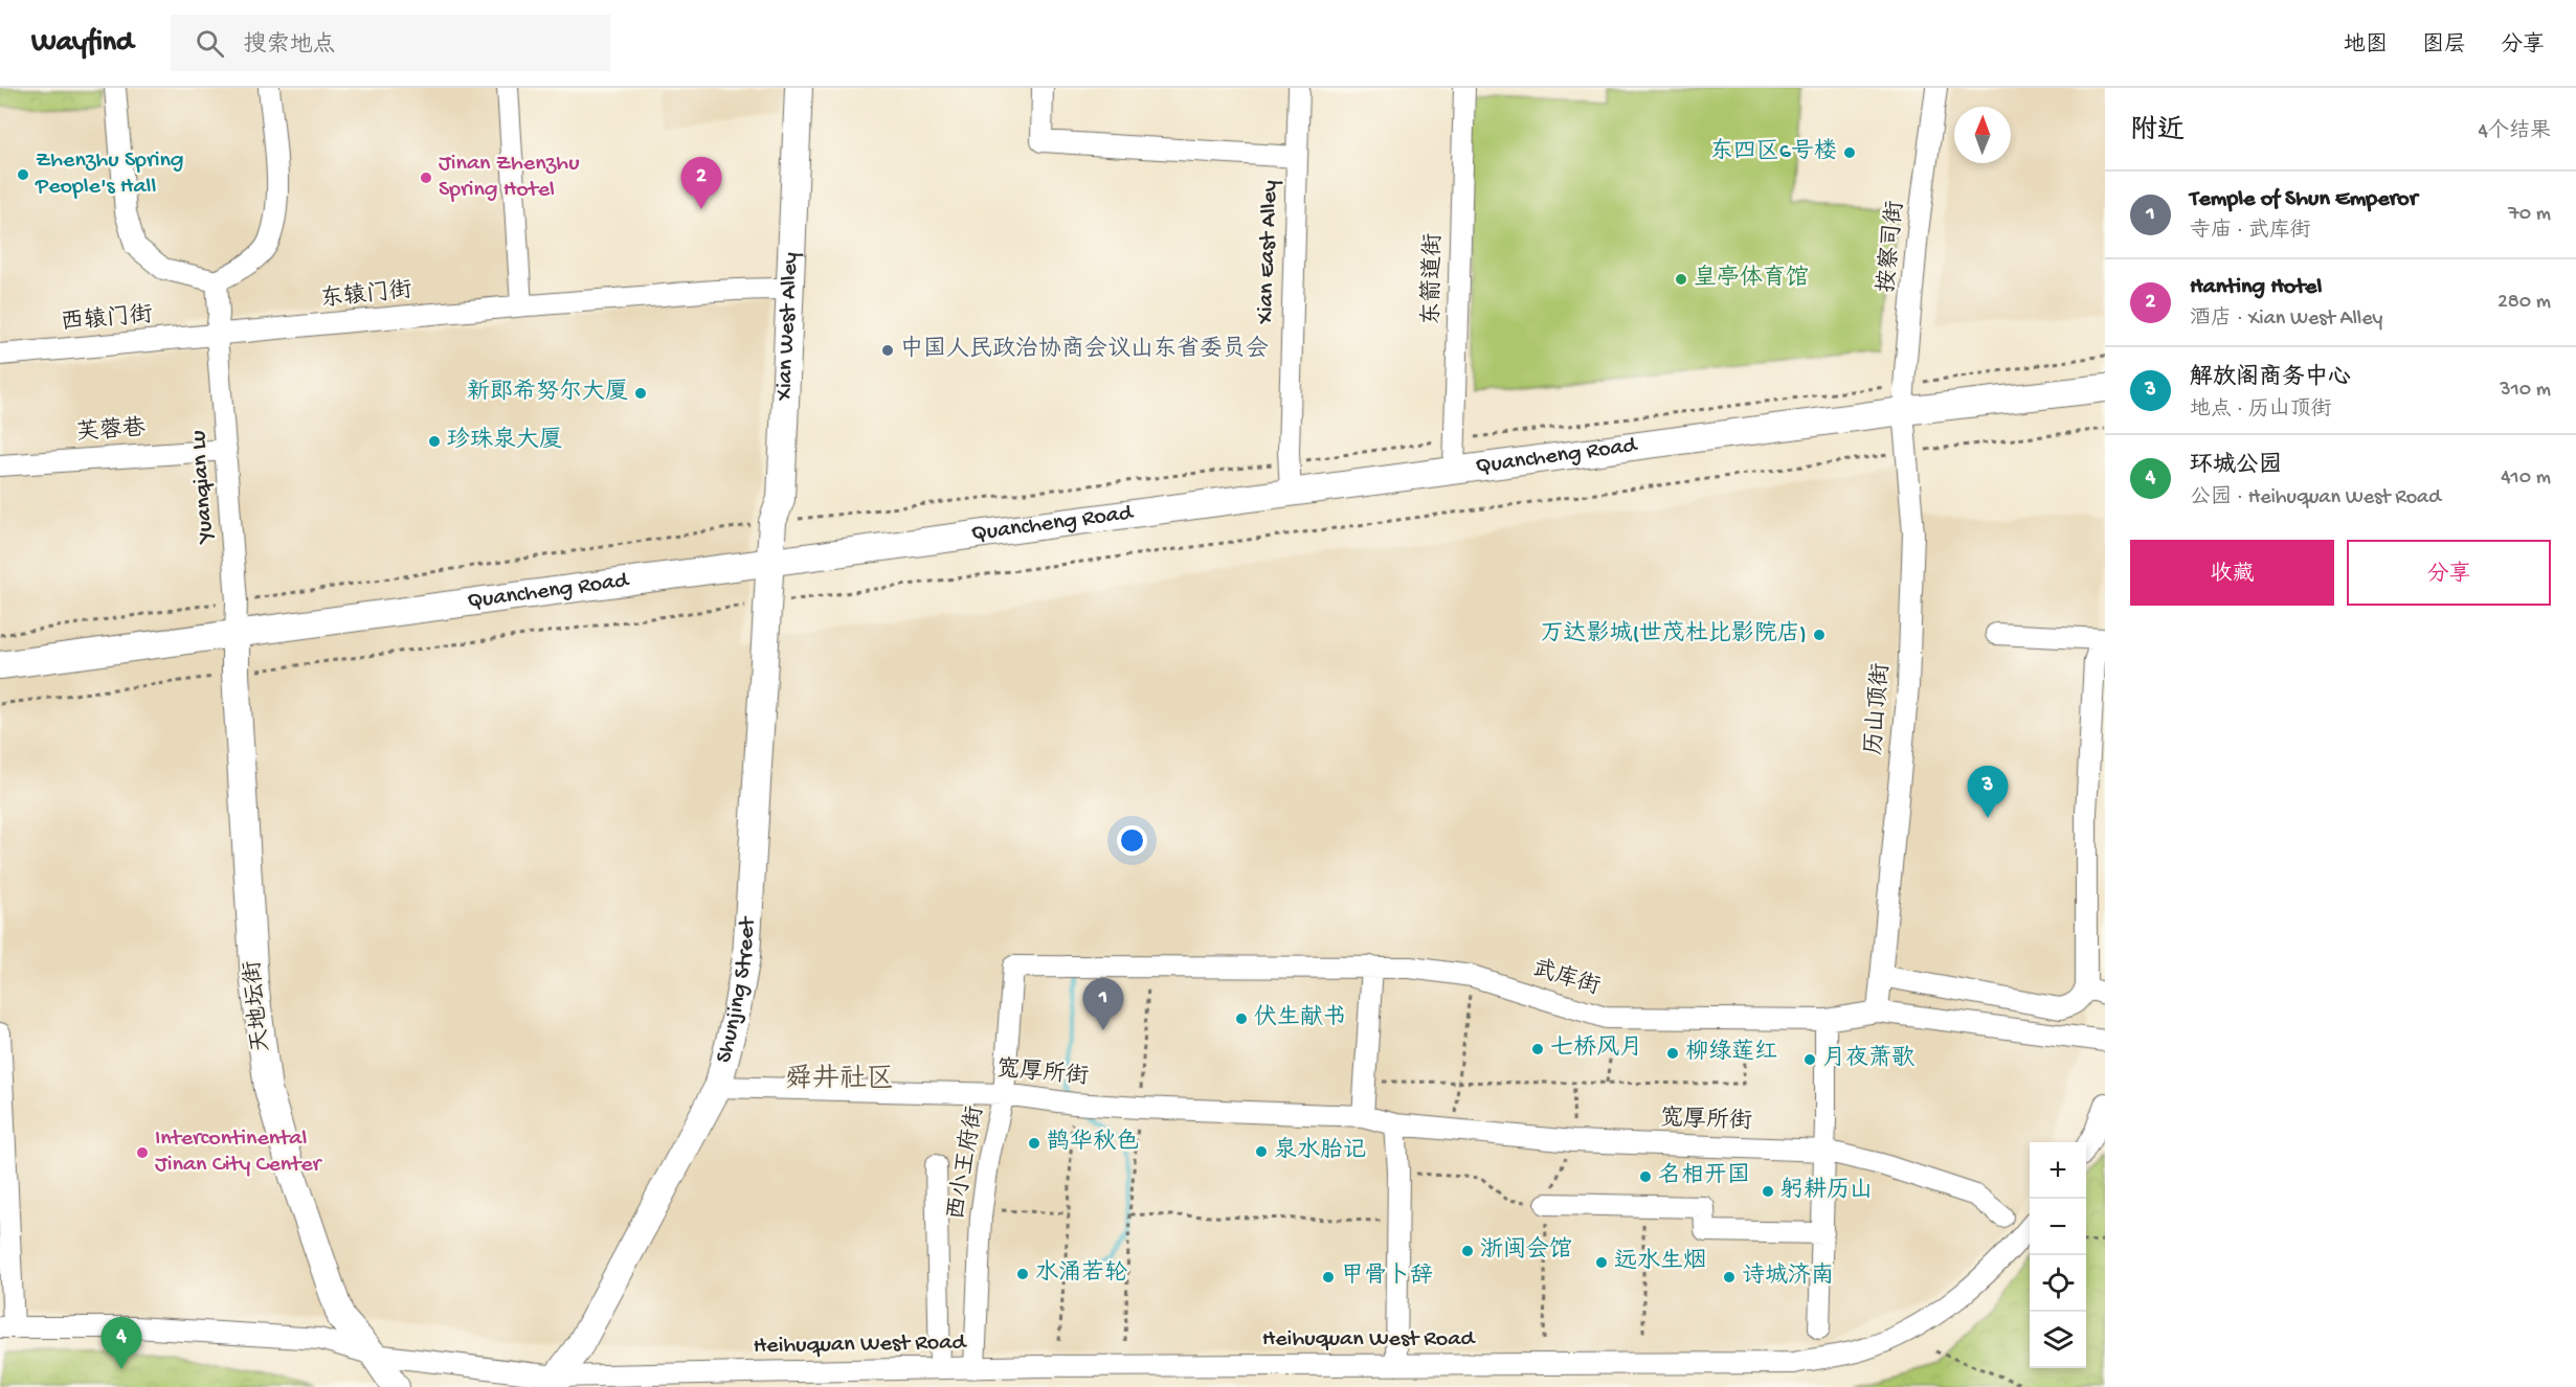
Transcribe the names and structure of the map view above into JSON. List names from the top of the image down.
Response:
{
  "streets": {
    "main road": [
      "Xian West Alley",
      "Quancheng Road",
      "Shunjing Street",
      "天地坛街"
    ],
    "street": [
      "按察司街",
      "Xian East Alley",
      "东箭道街",
      "东辕门街",
      "西辕门街",
      "芙蓉巷",
      "Yuanqian Lu",
      "历山顶街",
      "武库街",
      "宽厚所街",
      "西小王府街",
      "Heihuquan West Road"
    ]
  },
  "crossings": [
    ["按察司街", "Quancheng Road"],
    ["按察司街", "历山顶街"],
    ["Xian East Alley", "Quancheng Road"],
    ["东箭道街", "Quancheng Road"],
    ["东辕门街", "西辕门街"],
    ["东辕门街", "Xian West Alley"],
    ["东辕门街", "Yuanqian Lu"],
    ["西辕门街", "Yuanqian Lu"],
    ["Xian West Alley", "Quancheng Road"],
    ["Xian West Alley", "Shunjing Street"],
    ["芙蓉巷", "Yuanqian Lu"],
    ["Quancheng Road", "Yuanqian Lu"],
    ["Quancheng Road", "历山顶街"],
    ["Quancheng Road", "Shunjing Street"],
    ["Quancheng Road", "天地坛街"],
    ["Yuanqian Lu", "天地坛街"],
    ["历山顶街", "武库街"],
    ["武库街", "西小王府街"],
    ["Shunjing Street", "宽厚所街"],
    ["Shunjing Street", "Heihuquan West Road"],
    ["天地坛街", "Heihuquan West Road"],
    ["宽厚所街", "西小王府街"],
    ["西小王府街", "Heihuquan West Road"]
  ],
  "districts": ["舜井社区"],
  "places": [
    "东四区6号楼",
    "Zhenzhu Spring People's Hall",
    "Jinan Zhenzhu Spring Hotel",
    "皇亭体育馆",
    "中国人民政治协商会议山东省委员会",
    "新郎希努尔大厦",
    "珍珠泉大厦",
    "万达影城(世茂杜比影院店)",
    "伏生献书",
    "七桥风月",
    "柳绿莲红",
    "月夜萧歌",
    "鹊华秋色",
    "泉水胎记",
    "Intercontinental Jinan City Center",
    "名相开国",
    "躬耕历山",
    "浙闽会馆",
    "远水生烟",
    "水涌若轮",
    "甲骨卜辞",
    "诗城济南"
  ],
  "north": "top",
  "page": {
    "header": "Wayfind",
    "search": "搜索地点",
    "nav": ["地图", "图层", "分享"],
    "heading": ["附近", "4个结果"],
    "pins": [
      "2",
      "3",
      "1",
      "4"
    ],
    "list": [
      {
        "mark": "1",
        "name": "Temple of Shun Emperor",
        "note": "寺庙 · 武库街",
        "value": "70 m"
      },
      {
        "mark": "2",
        "name": "Hanting Hotel",
        "note": "酒店 · Xian West Alley",
        "value": "280 m"
      },
      {
        "mark": "3",
        "name": "解放阁商务中心",
        "note": "地点 · 历山顶街",
        "value": "310 m"
      },
      {
        "mark": "4",
        "name": "环城公园",
        "note": "公园 · Heihuquan West Road",
        "value": "410 m"
      }
    ],
    "buttons": ["收藏", "分享"],
    "map_buttons": ["+", "−"]
  }
}
